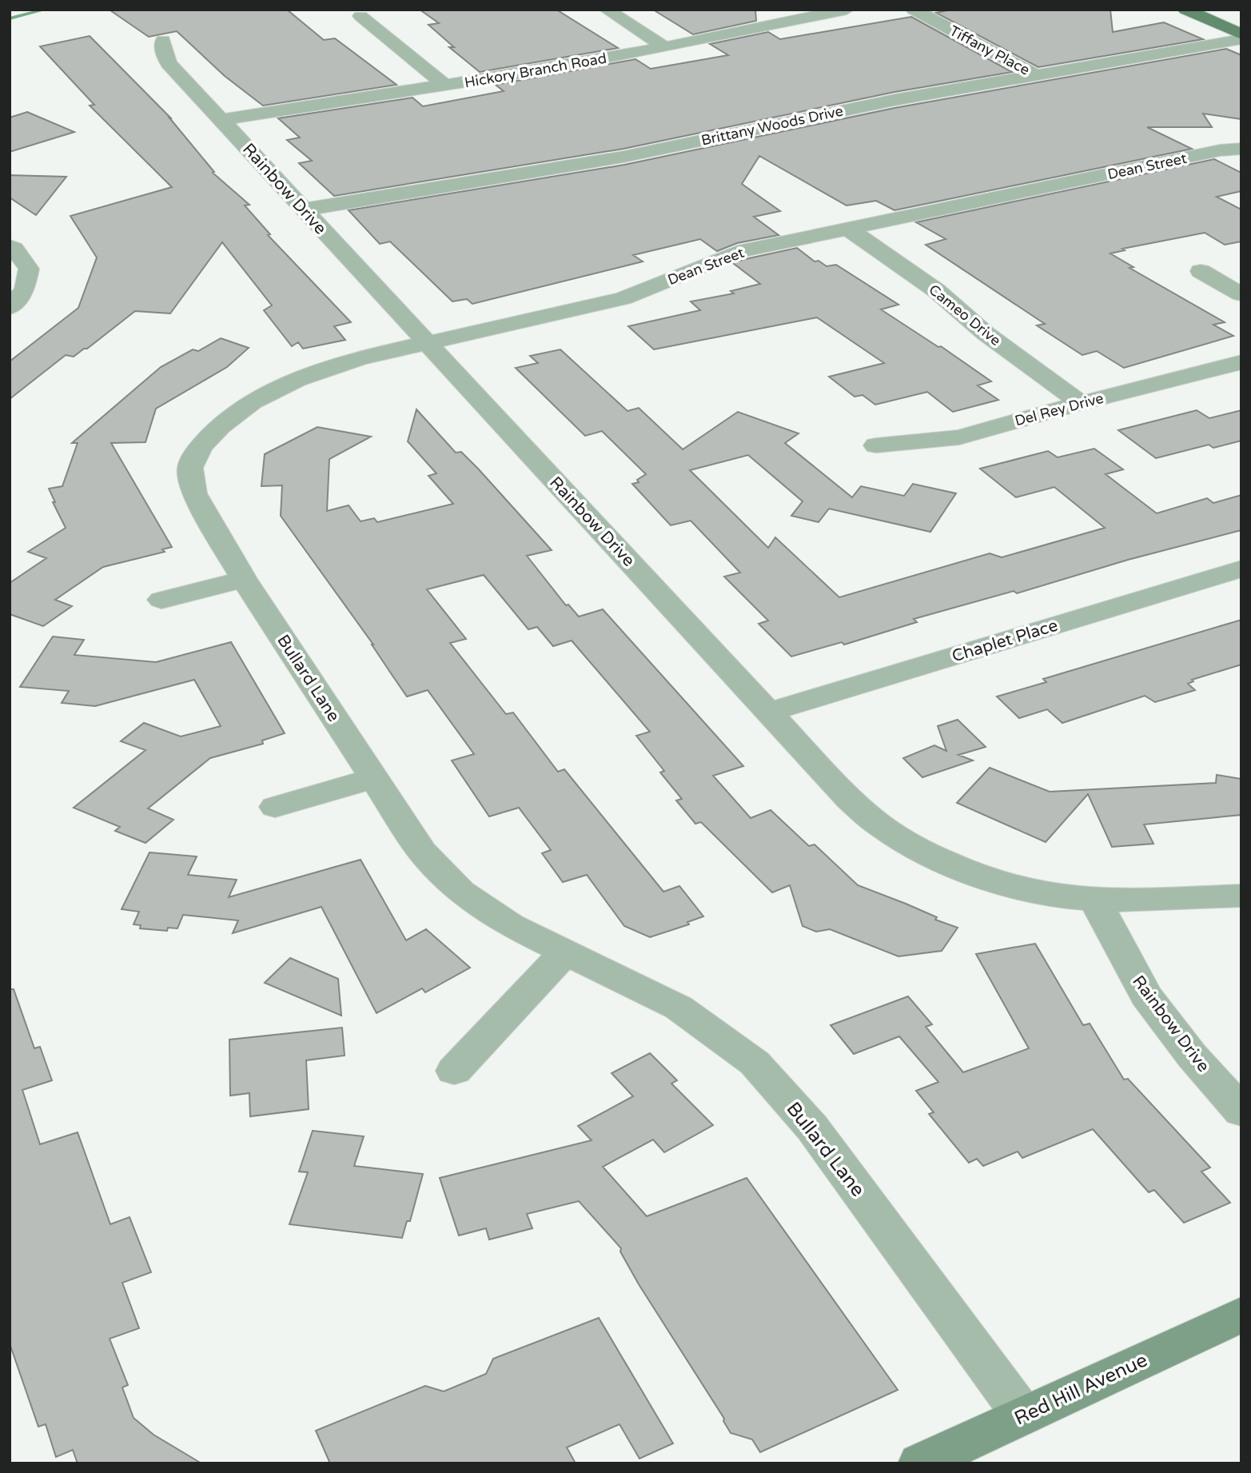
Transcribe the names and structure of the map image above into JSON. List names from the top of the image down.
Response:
{
  "streets": {
    "main road": ["Red Hill Avenue"],
    "street": [
      "Tiffany Place",
      "Hickory Branch Road",
      "Brittany Woods Drive",
      "Dean Street",
      "Rainbow Drive",
      "Cameo Drive",
      "Del Rey Drive",
      "Chaplet Place",
      "Bullard Lane"
    ]
  },
  "crossings": [
    ["Tiffany Place", "Brittany Woods Drive"],
    ["Hickory Branch Road", "Rainbow Drive"],
    ["Brittany Woods Drive", "Rainbow Drive"],
    ["Dean Street", "Rainbow Drive"],
    ["Dean Street", "Cameo Drive"],
    ["Dean Street", "Bullard Lane"],
    ["Rainbow Drive", "Chaplet Place"],
    ["Cameo Drive", "Del Rey Drive"],
    ["Bullard Lane", "Red Hill Avenue"]
  ]
}
